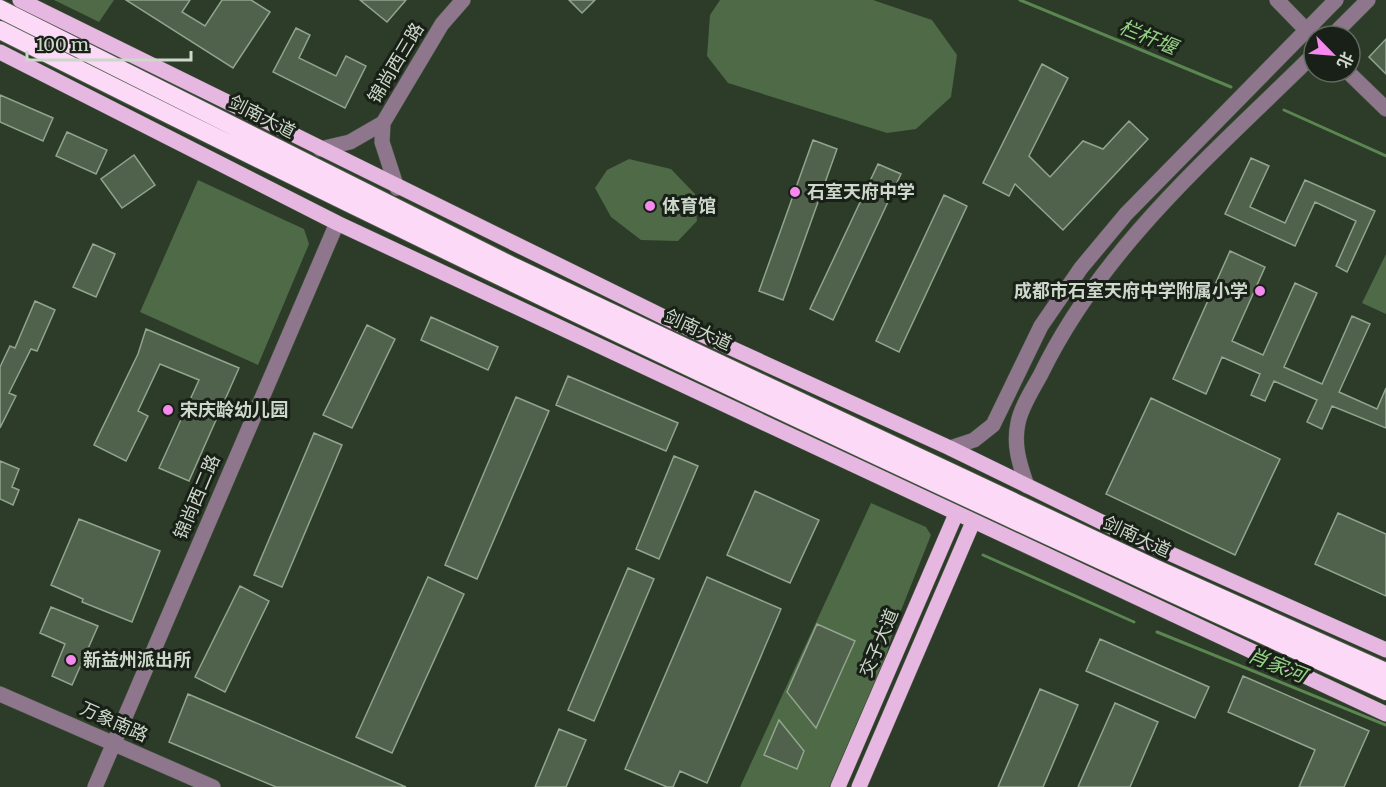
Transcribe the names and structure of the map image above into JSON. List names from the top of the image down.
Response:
{
  "streets": {
    "highway": ["剑南大道"],
    "main road": ["交子大道"],
    "street": ["锦尚西三路", "锦尚西二路", "万象南路"]
  },
  "crossings": [
    ["锦尚西二路", "万象南路"]
  ],
  "water": ["栏杆堰", "肖家河"],
  "places": [
    "石室天府中学",
    "体育馆",
    "成都市石室天府中学附属小学",
    "宋庆龄幼儿园",
    "新益州派出所"
  ],
  "scale_bar": "100 m",
  "north": "bottom right"
}
